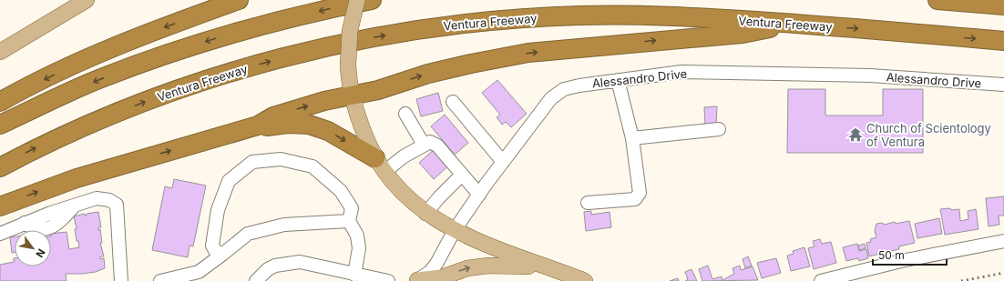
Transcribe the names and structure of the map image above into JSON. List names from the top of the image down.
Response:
{
  "streets": {
    "highway": ["Ventura Freeway"],
    "street": ["Alessandro Drive"]
  },
  "places": {
    "temple": ["Church of Scientology of Ventura"]
  },
  "scale_bar": "50 m",
  "north": "bottom right"
}
